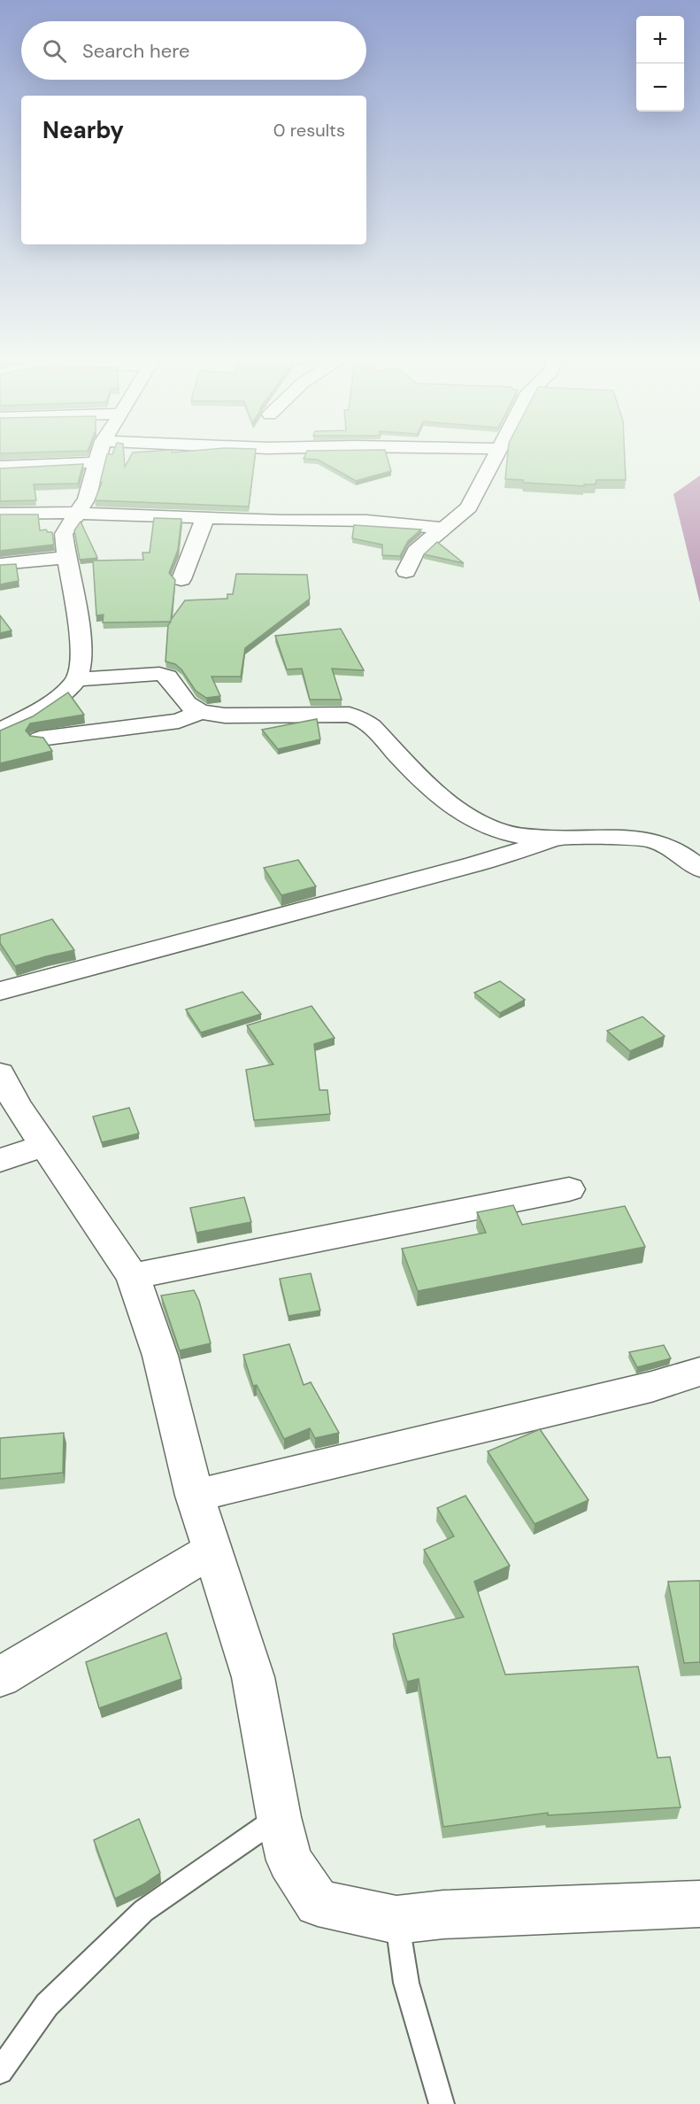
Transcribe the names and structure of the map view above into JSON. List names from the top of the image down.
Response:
{
  "page": {
    "map_buttons": ["+", "−"],
    "search": "Search here",
    "heading": ["Nearby", "0 results"]
  }
}
